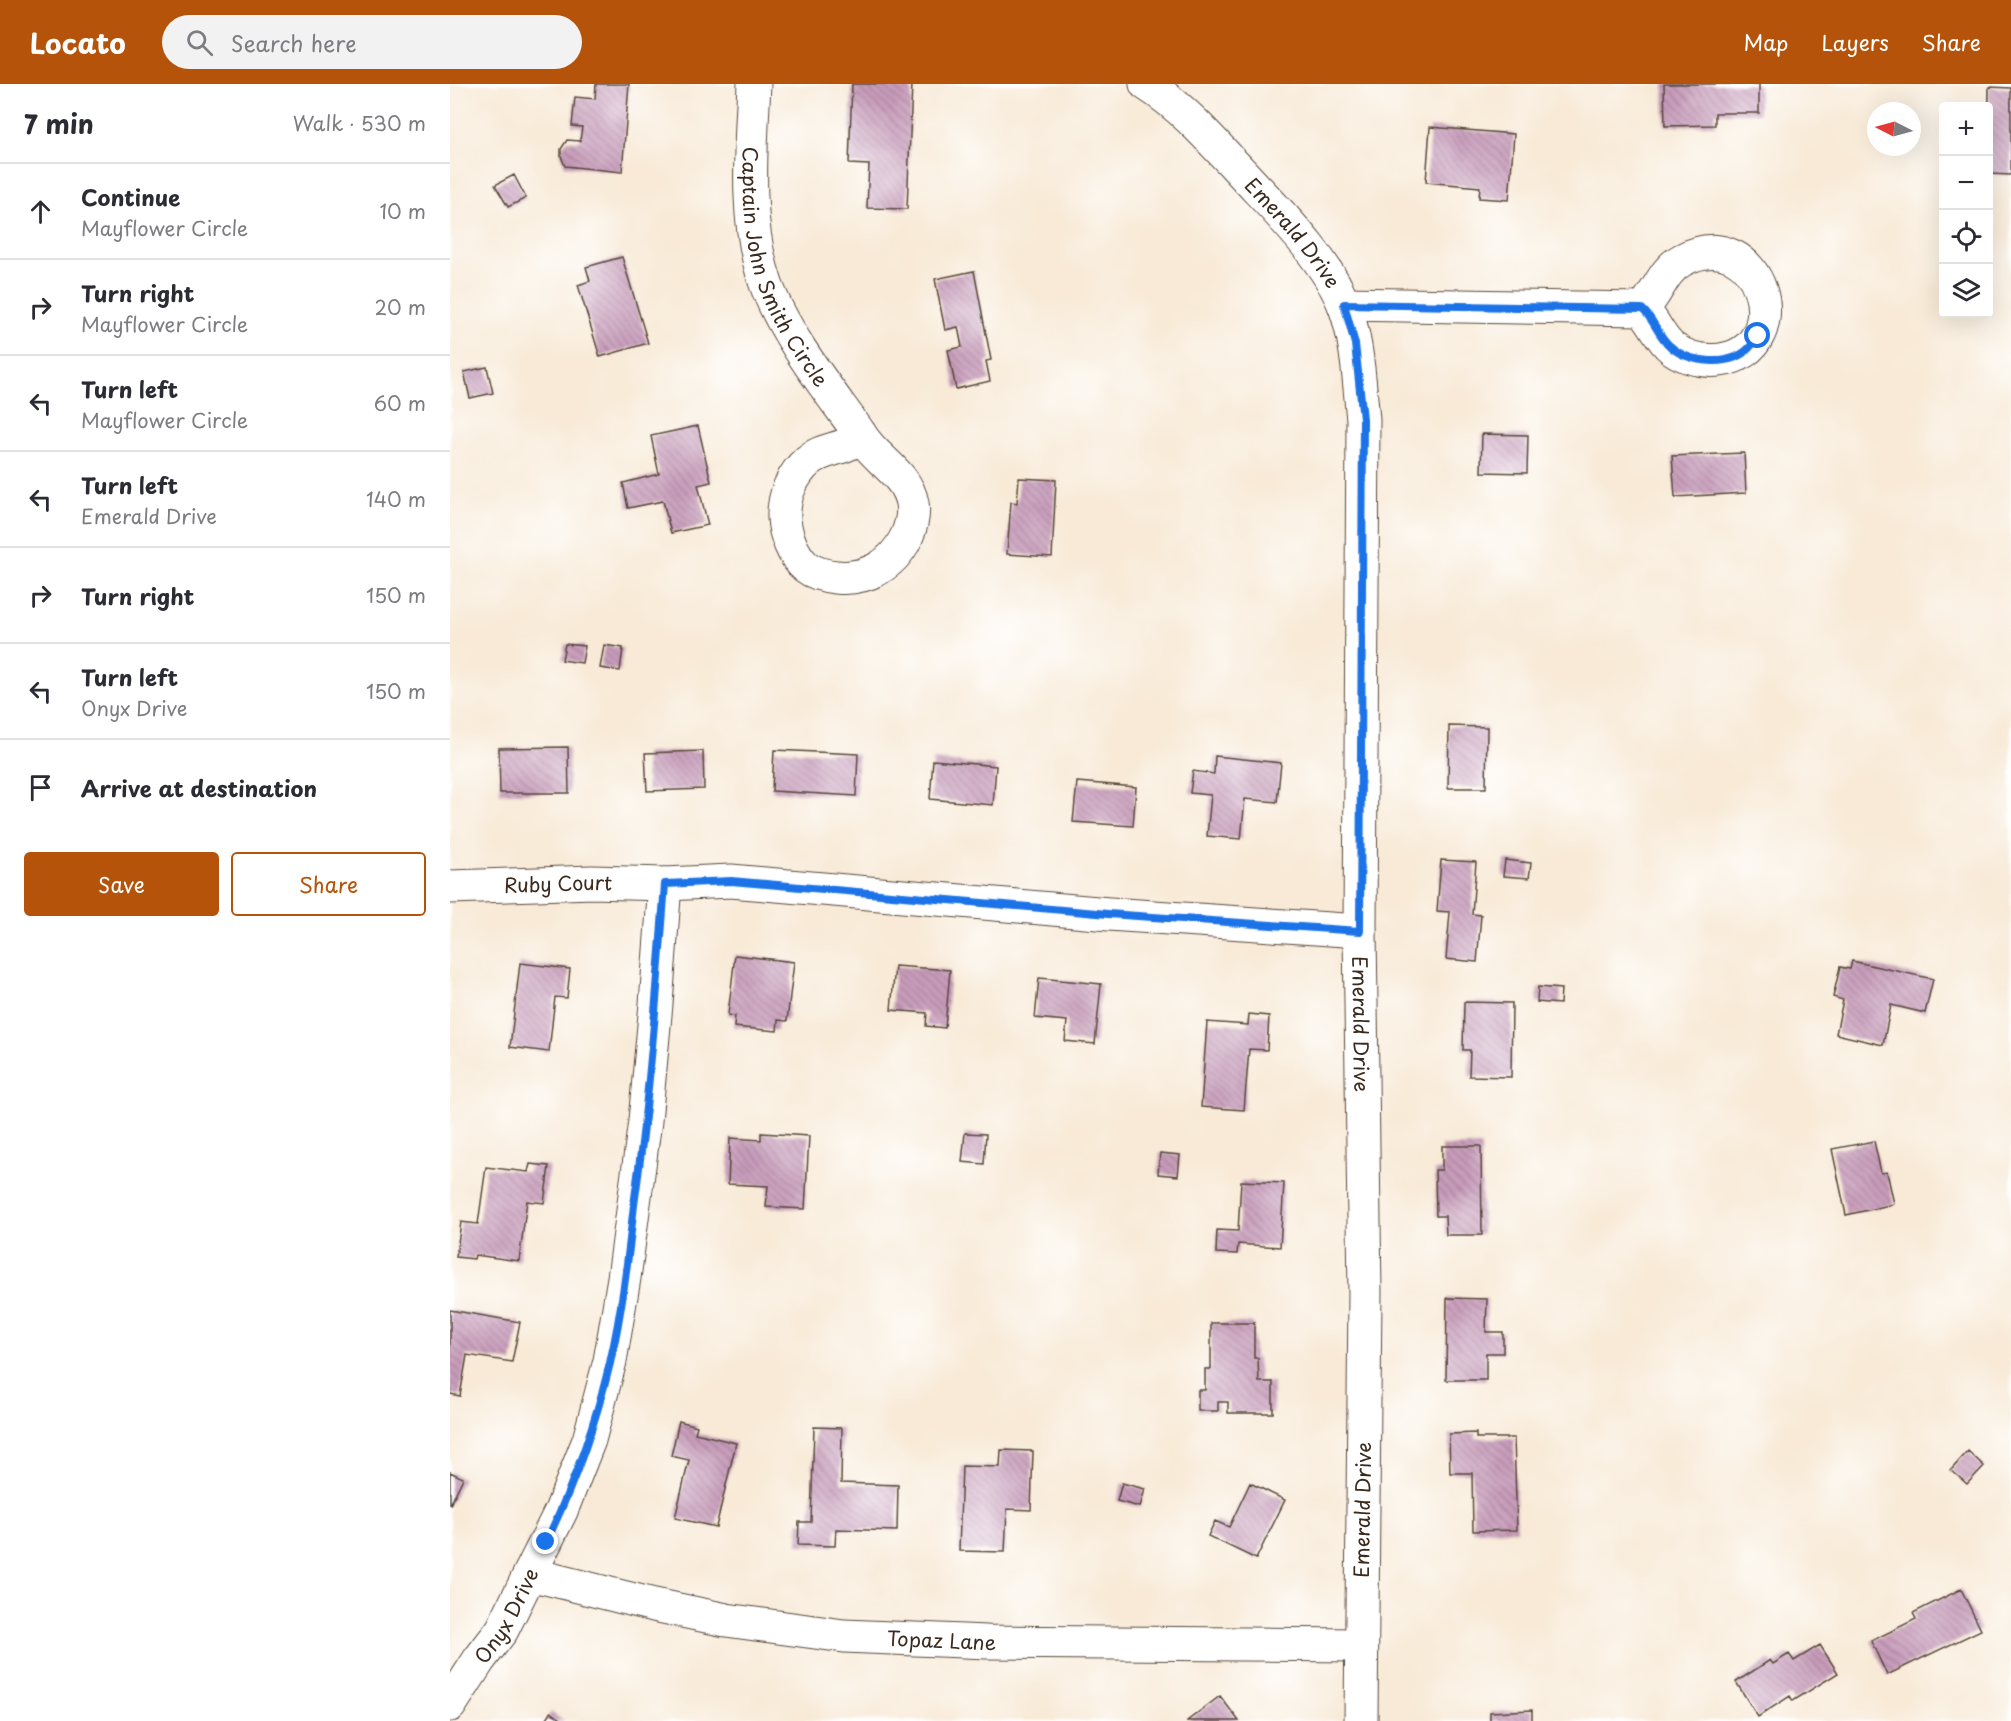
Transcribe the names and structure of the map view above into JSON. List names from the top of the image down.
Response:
{
  "streets": {
    "street": [
      "Emerald Drive",
      "Captain John Smith Circle",
      "Ruby Court",
      "Onyx Drive",
      "Topaz Lane"
    ]
  },
  "crossings": [
    ["Emerald Drive", "Ruby Court"],
    ["Emerald Drive", "Topaz Lane"],
    ["Ruby Court", "Onyx Drive"],
    ["Onyx Drive", "Topaz Lane"]
  ],
  "north": "left",
  "page": {
    "header": "Locato",
    "search": "Search here",
    "nav": ["Map", "Layers", "Share"],
    "heading": ["7 min", "Walk · 530 m"],
    "map_buttons": ["+", "−"],
    "list": [
      ["Continue", "Mayflower Circle", "10 m"],
      ["Turn right", "Mayflower Circle", "20 m"],
      ["Turn left", "Mayflower Circle", "60 m"],
      ["Turn left", "Emerald Drive", "140 m"],
      ["Turn right", "150 m"],
      ["Turn left", "Onyx Drive", "150 m"],
      "Arrive at destination"
    ],
    "buttons": ["Save", "Share"]
  }
}
